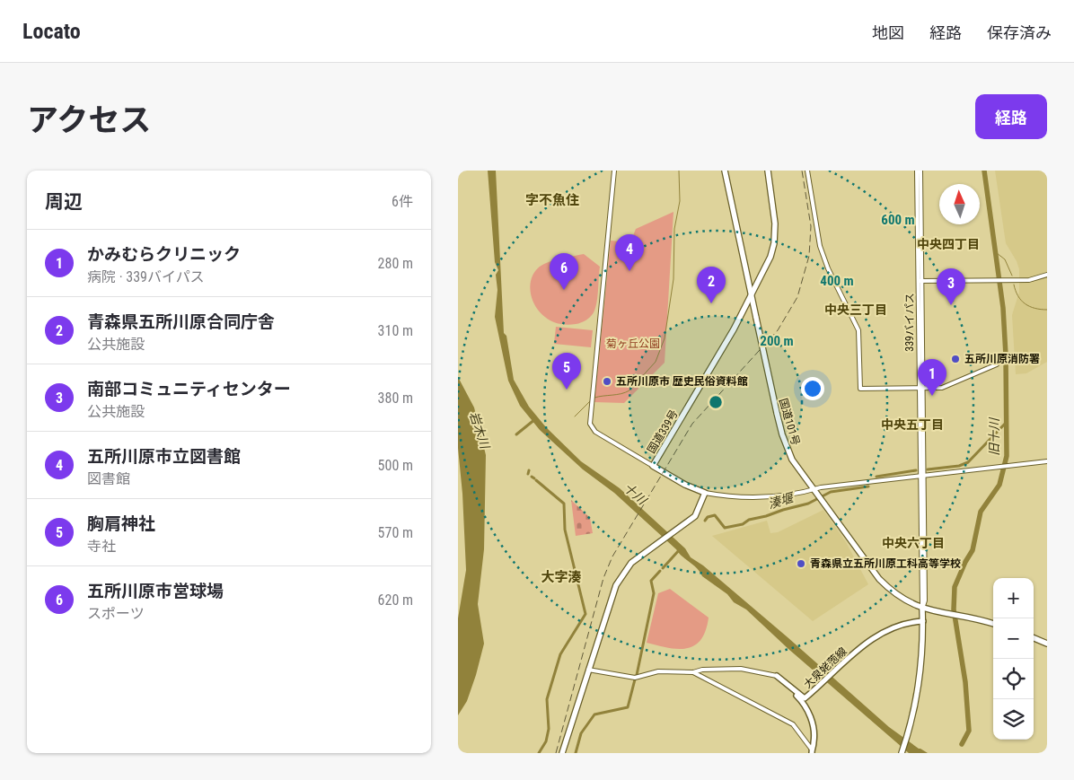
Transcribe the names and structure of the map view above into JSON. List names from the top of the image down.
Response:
{
  "streets": {
    "highway": ["国道101号", "国道339号"],
    "main road": ["大泉姥萢線"],
    "street": ["339バイパス"]
  },
  "crossings": [
    ["339バイパス", "国道101号"],
    ["国道101号", "国道339号"]
  ],
  "districts": [
    "字不魚住",
    "中央四丁目",
    "中央三丁目",
    "中央五丁目",
    "中央六丁目",
    "大字湊"
  ],
  "water": [
    "岩木川",
    "旧十川",
    "十川",
    "湊堰"
  ],
  "parks": ["菊ヶ丘公園"],
  "places": ["五所川原消防署", "五所川原市 歴史民俗資料館", "青森県立五所川原工科高等学校"],
  "north": "top",
  "page": {
    "header": "Locato",
    "nav": ["地図", "経路", "保存済み"],
    "title": "アクセス",
    "buttons": "経路",
    "heading": ["周辺", "6件"],
    "list": [
      {
        "mark": "1",
        "name": "かみむらクリニック",
        "note": "病院 · 339バイパス",
        "value": "280 m"
      },
      {
        "mark": "2",
        "name": "青森県五所川原合同庁舎",
        "note": "公共施設",
        "value": "310 m"
      },
      {
        "mark": "3",
        "name": "南部コミュニティセンター",
        "note": "公共施設",
        "value": "380 m"
      },
      {
        "mark": "4",
        "name": "五所川原市立図書館",
        "note": "図書館",
        "value": "500 m"
      },
      {
        "mark": "5",
        "name": "胸肩神社",
        "note": "寺社",
        "value": "570 m"
      },
      {
        "mark": "6",
        "name": "五所川原市営球場",
        "note": "スポーツ",
        "value": "620 m"
      }
    ],
    "pins": [
      "4",
      "6",
      "2",
      "3",
      "5",
      "1"
    ],
    "map_buttons": ["+", "−"]
  },
  "rings": ["600 m", "400 m", "200 m"]
}
